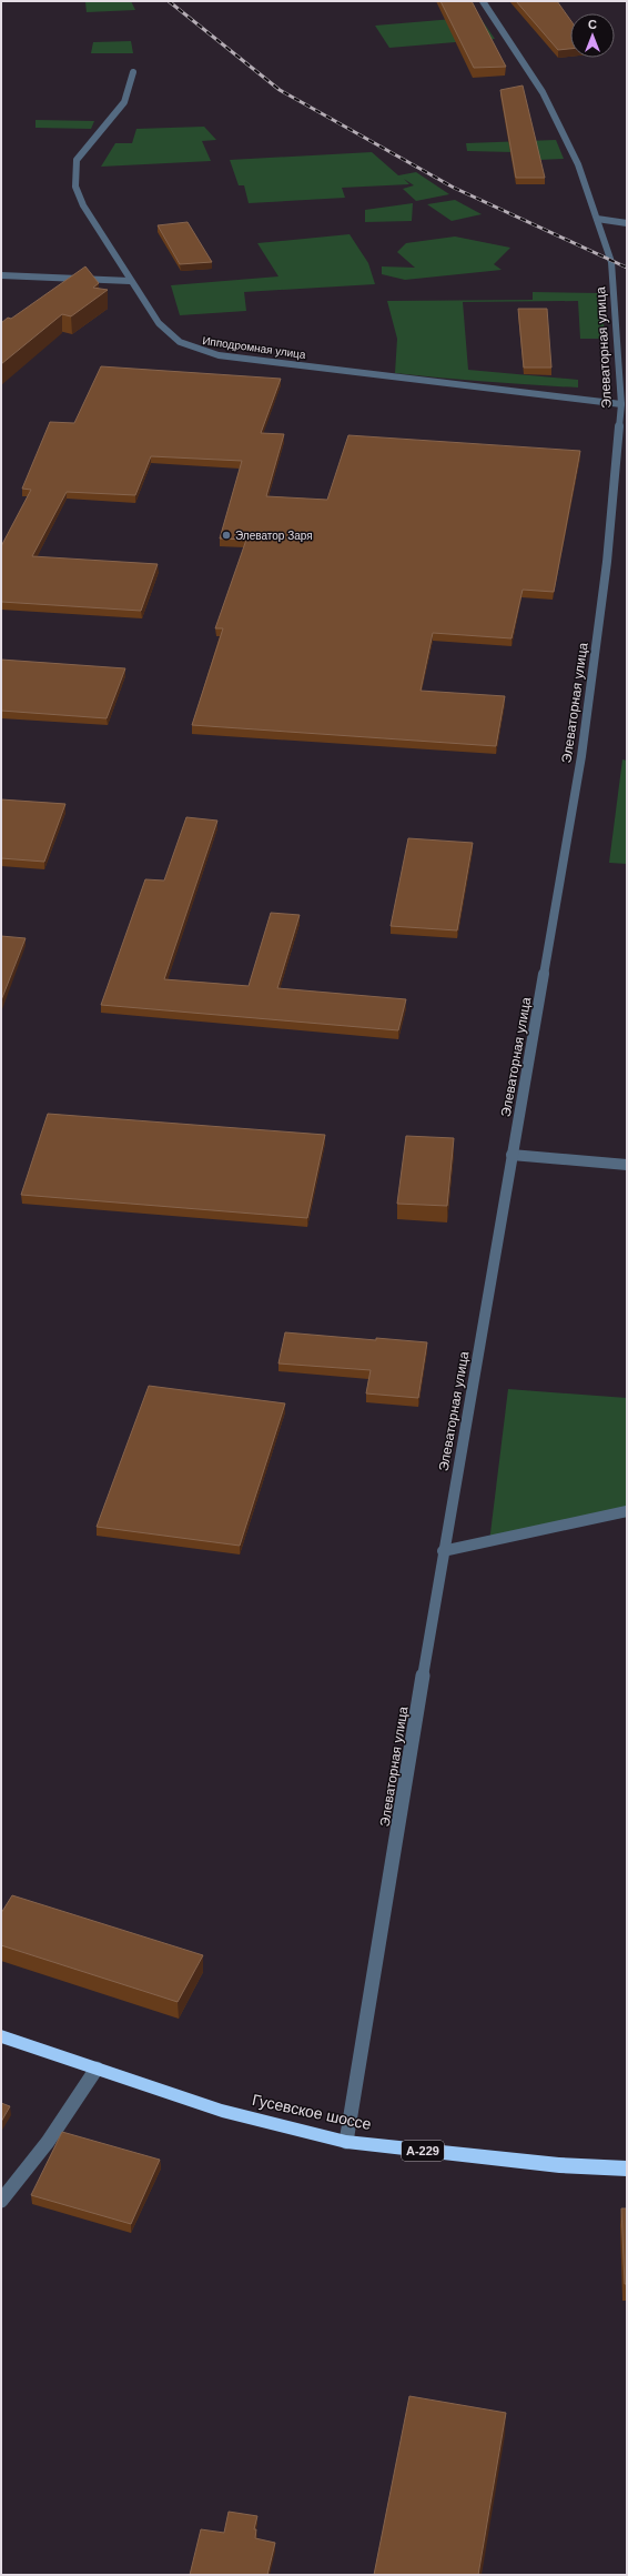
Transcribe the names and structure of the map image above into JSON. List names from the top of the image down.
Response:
{
  "streets": {
    "highway": ["Гусевское шоссе", "А-229"],
    "street": ["Ипподромная улица", "Элеваторная улица"]
  },
  "crossings": [
    ["Ипподромная улица", "Элеваторная улица"],
    ["Элеваторная улица", "Гусевское шоссе"]
  ],
  "places": ["Элеватор Заря"],
  "north": "top"
}
